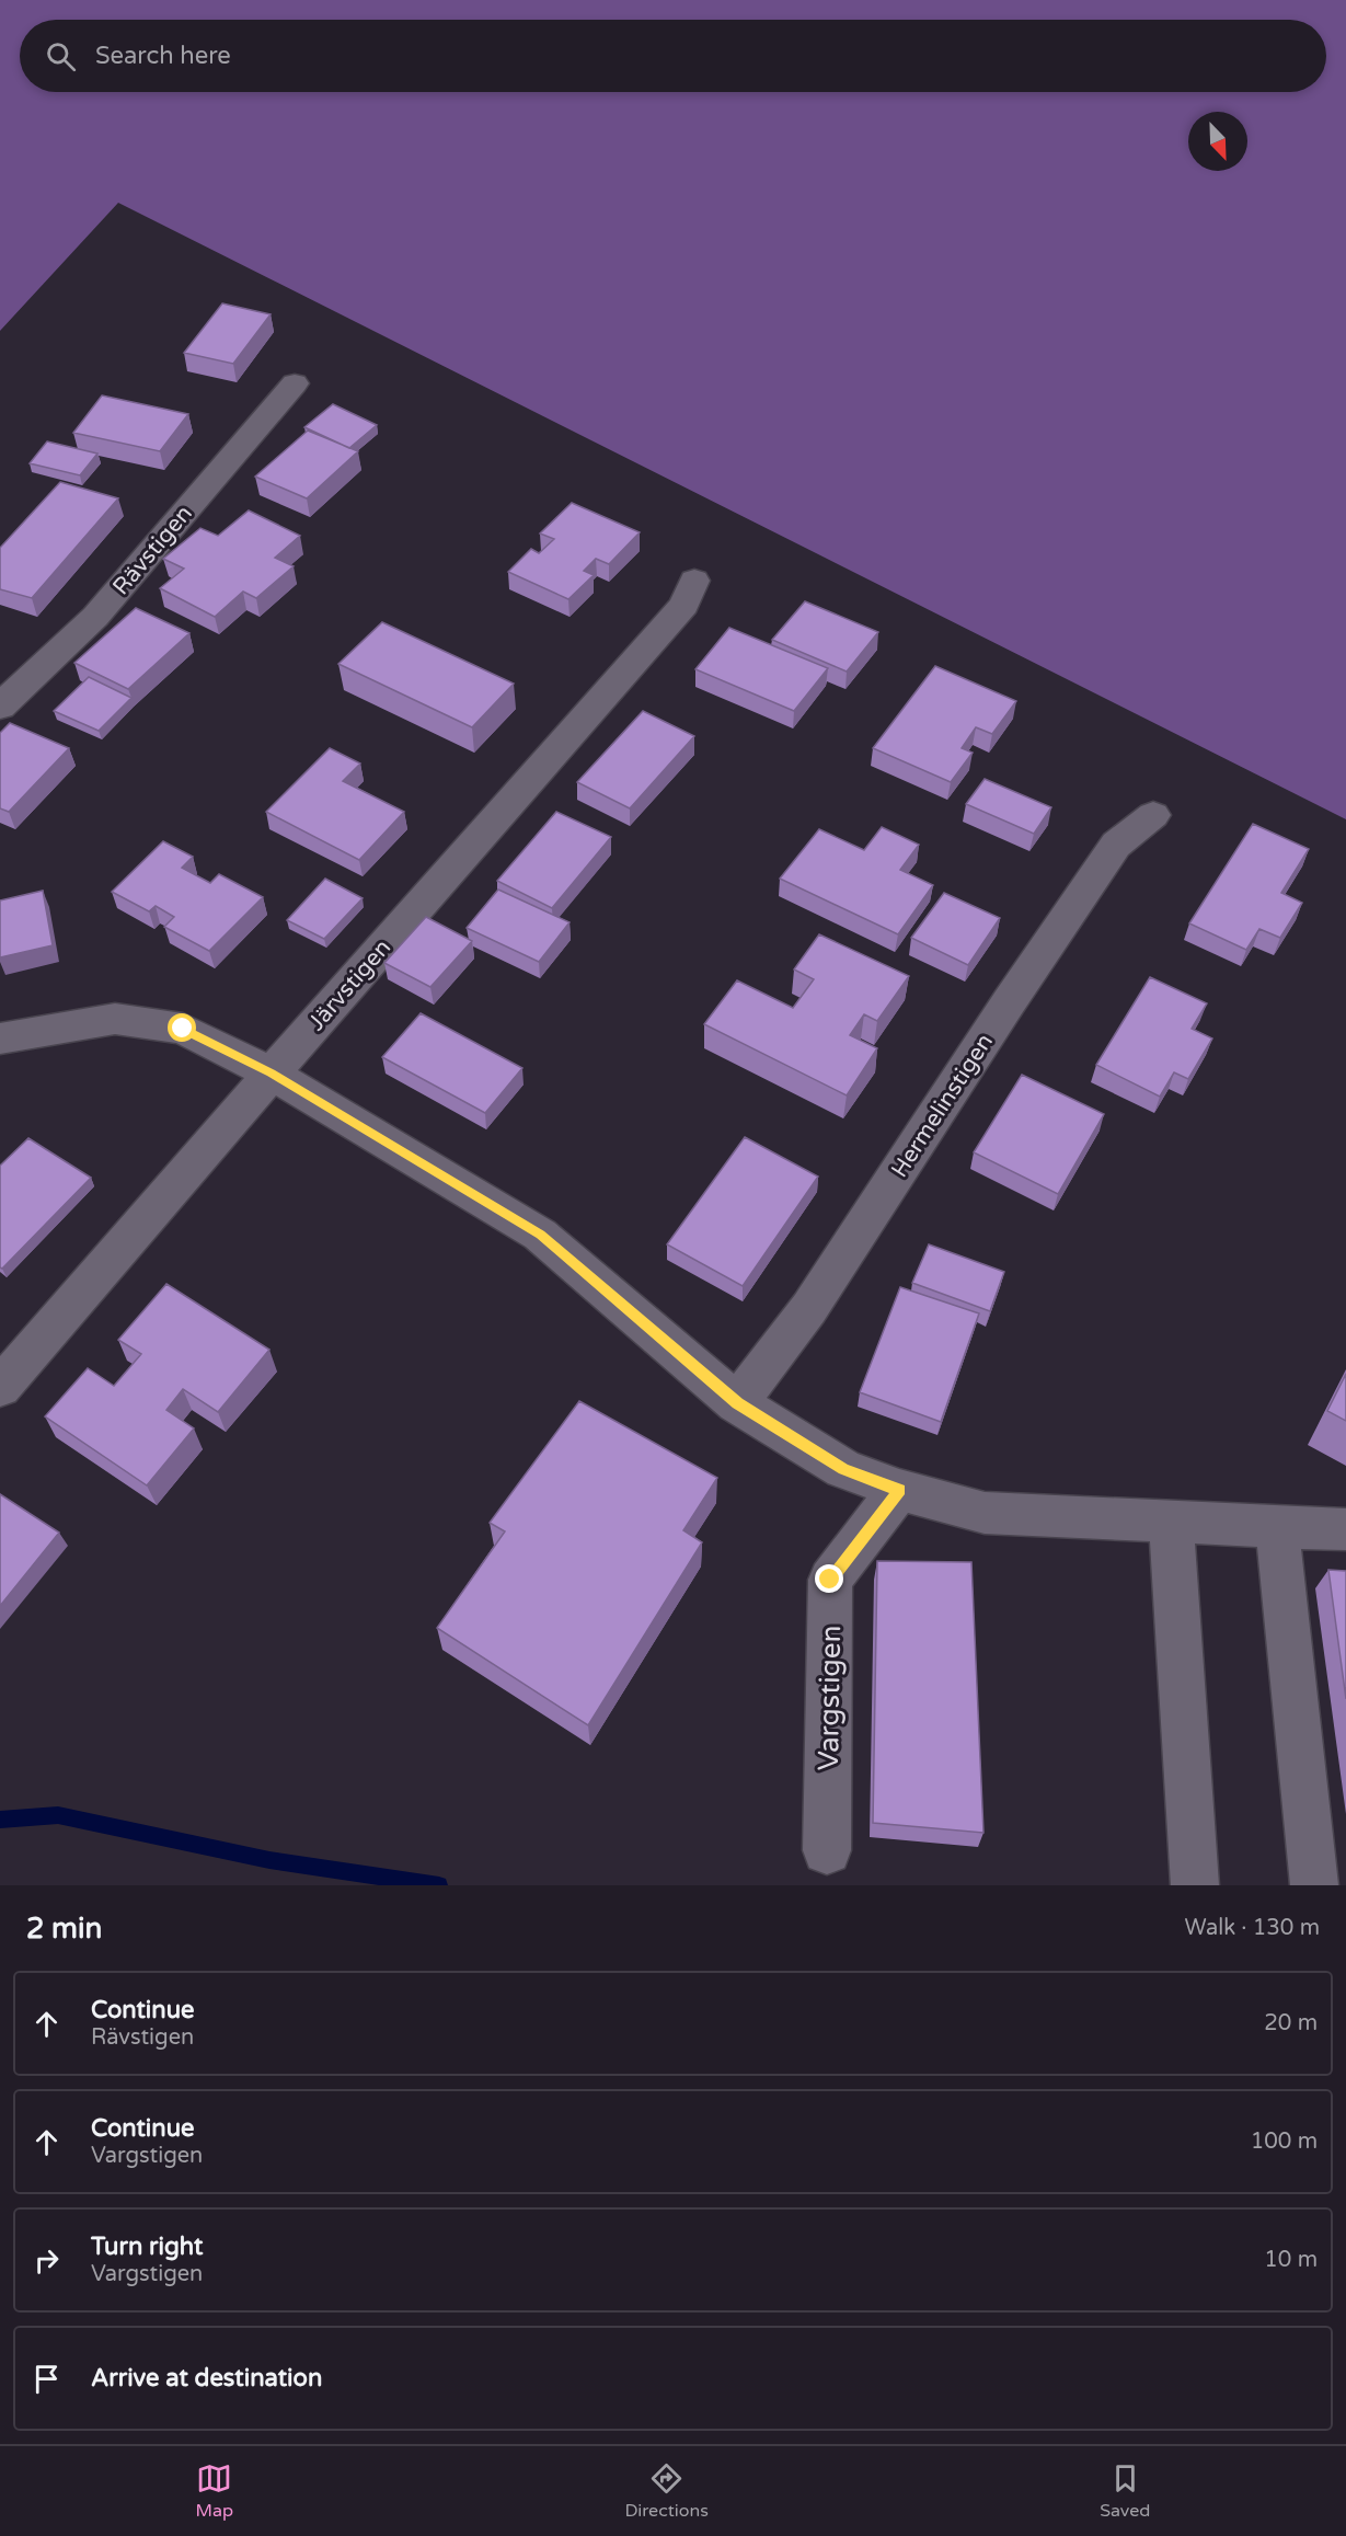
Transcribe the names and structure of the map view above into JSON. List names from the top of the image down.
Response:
{
  "streets": {
    "street": [
      "Rävstigen",
      "Järvstigen",
      "Hermelinstigen",
      "Vargstigen"
    ]
  },
  "north": "bottom right",
  "page": {
    "search": "Search here",
    "heading": ["2 min", "Walk · 130 m"],
    "list": [
      ["Continue", "Rävstigen", "20 m"],
      ["Continue", "Vargstigen", "100 m"],
      ["Turn right", "Vargstigen", "10 m"],
      "Arrive at destination"
    ],
    "nav": ["Map", "Directions", "Saved"]
  }
}
